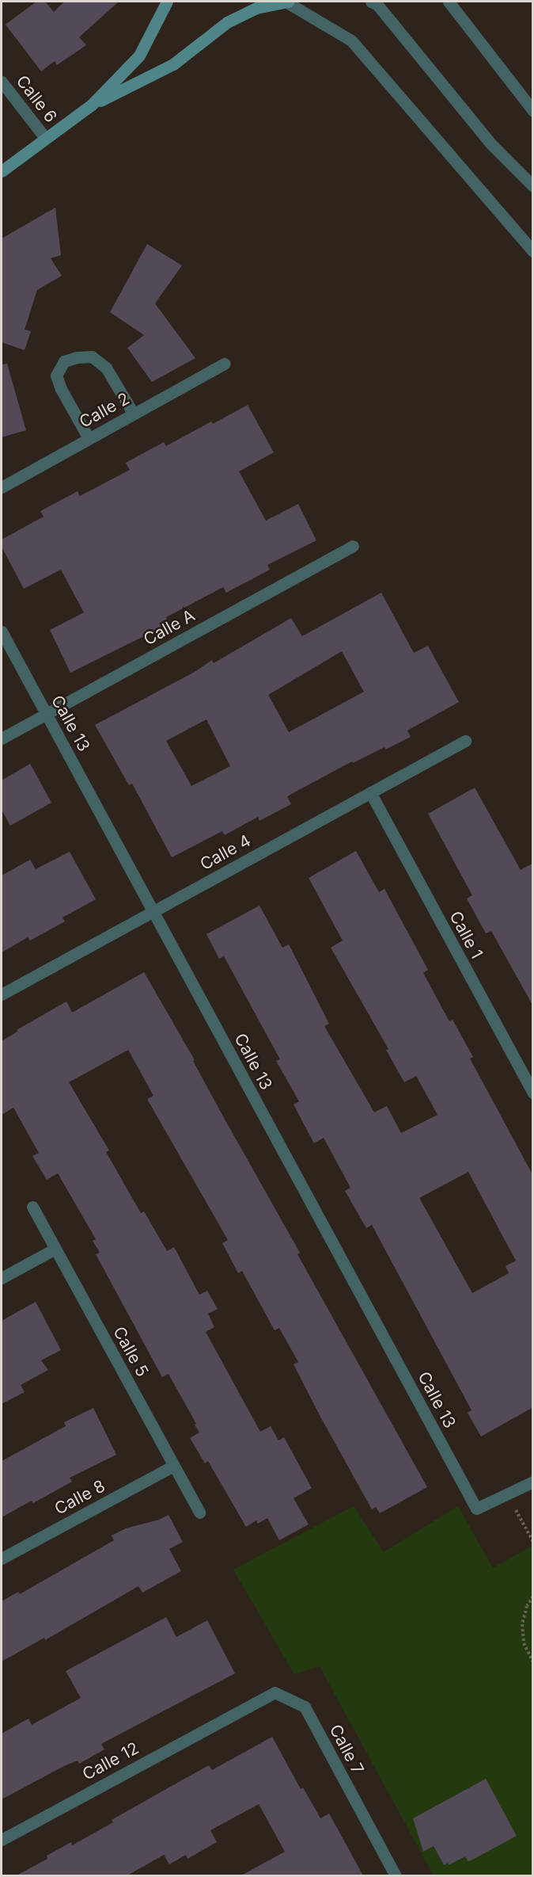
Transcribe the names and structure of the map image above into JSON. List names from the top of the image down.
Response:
{
  "streets": {
    "street": [
      "Calle 6",
      "Calle 2",
      "Calle A",
      "Calle 13",
      "Calle 4",
      "Calle 1",
      "Calle 5",
      "Calle 8",
      "Calle 7",
      "Calle 12"
    ]
  },
  "crossings": [
    ["Calle A", "Calle 13"],
    ["Calle 13", "Calle 4"],
    ["Calle 4", "Calle 1"],
    ["Calle 5", "Calle 8"],
    ["Calle 7", "Calle 12"]
  ]
}
